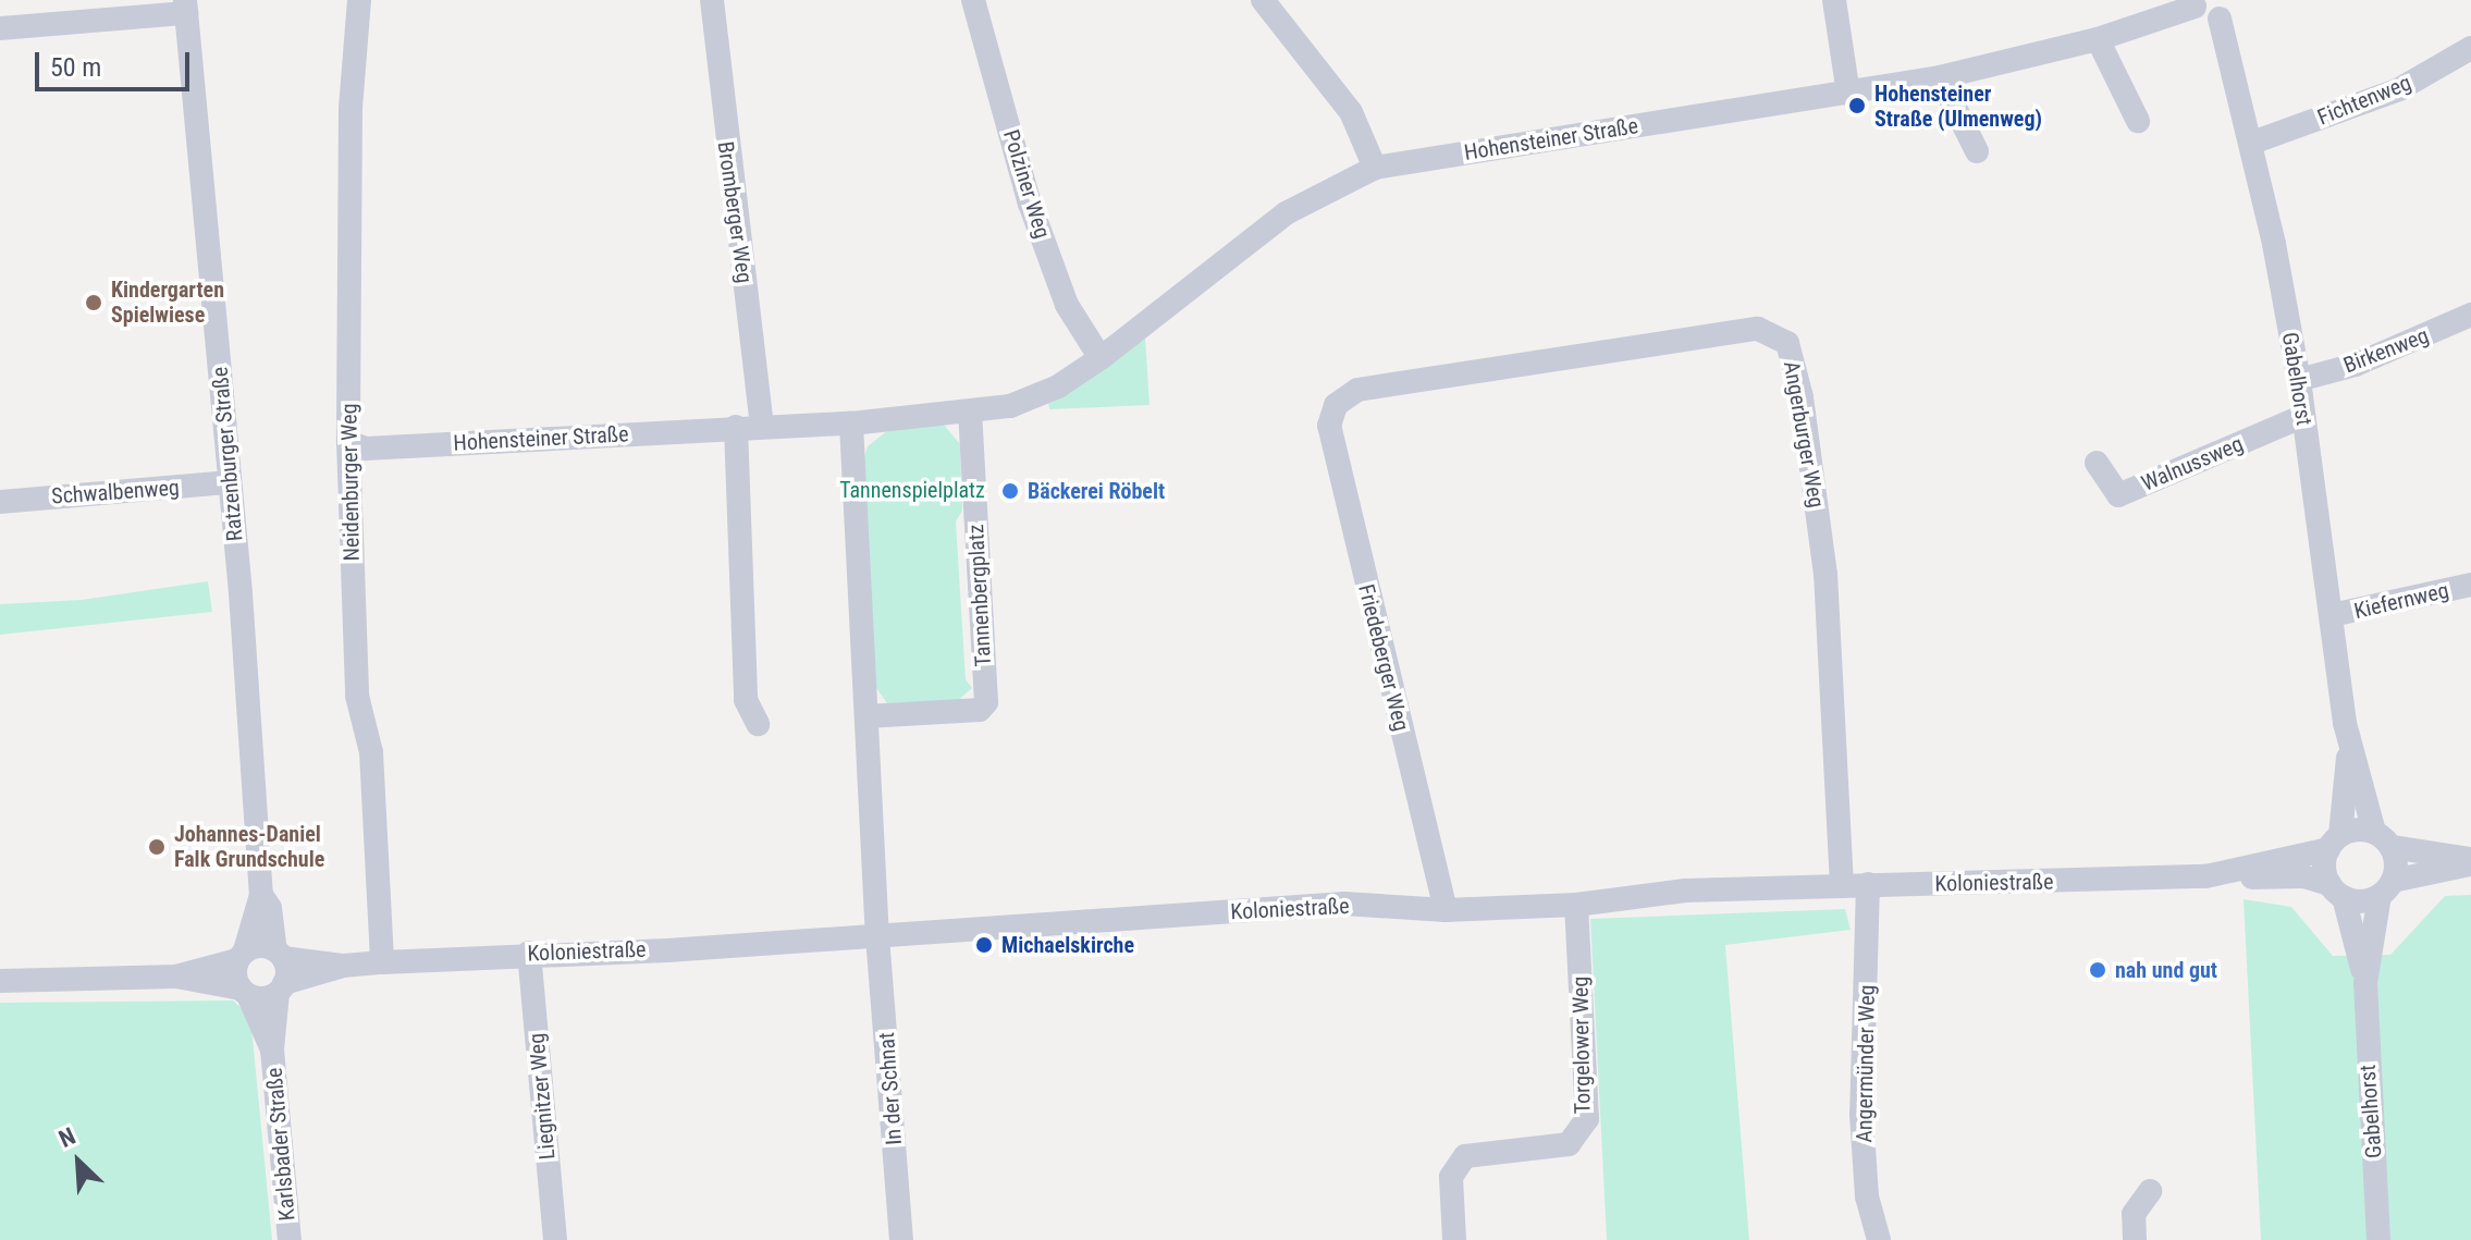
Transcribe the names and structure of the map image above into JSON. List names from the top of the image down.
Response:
{
  "streets": {
    "street": [
      "Fichtenweg",
      "Hohensteiner Straße",
      "Polziner Weg",
      "Bromberger Weg",
      "Birkenweg",
      "Gabelhorst",
      "Angerburger Weg",
      "Ratzenburger Straße",
      "Walnussweg",
      "Neidenburger Weg",
      "Schwalbenweg",
      "Tannenbergplatz",
      "Kiefernweg",
      "Friedeberger Weg",
      "Koloniestraße",
      "Torgelower Weg",
      "Angermünder Weg",
      "In der Schnat",
      "Liegnitzer Weg",
      "Karlsbader Straße"
    ]
  },
  "crossings": [
    ["Fichtenweg", "Gabelhorst"],
    ["Hohensteiner Straße", "Polziner Weg"],
    ["Hohensteiner Straße", "Bromberger Weg"],
    ["Hohensteiner Straße", "Neidenburger Weg"],
    ["Hohensteiner Straße", "Tannenbergplatz"],
    ["Birkenweg", "Gabelhorst"],
    ["Gabelhorst", "Walnussweg"],
    ["Gabelhorst", "Kiefernweg"],
    ["Gabelhorst", "Koloniestraße"],
    ["Angerburger Weg", "Friedeberger Weg"],
    ["Angerburger Weg", "Koloniestraße"],
    ["Ratzenburger Straße", "Schwalbenweg"],
    ["Ratzenburger Straße", "Koloniestraße"],
    ["Ratzenburger Straße", "Karlsbader Straße"],
    ["Neidenburger Weg", "Koloniestraße"],
    ["Friedeberger Weg", "Koloniestraße"],
    ["Koloniestraße", "Torgelower Weg"],
    ["Koloniestraße", "Angermünder Weg"],
    ["Koloniestraße", "In der Schnat"],
    ["Koloniestraße", "Liegnitzer Weg"],
    ["Koloniestraße", "Karlsbader Straße"]
  ],
  "parks": ["Tannenspielplatz"],
  "places": [
    "Hohensteiner Straße (Ulmenweg)",
    "Kindergarten Spielwiese",
    "Bäckerei Röbelt",
    "Johannes-Daniel Falk Grundschule",
    "Michaelskirche",
    "nah und gut"
  ],
  "scale_bar": "50 m",
  "north": "top left"
}
